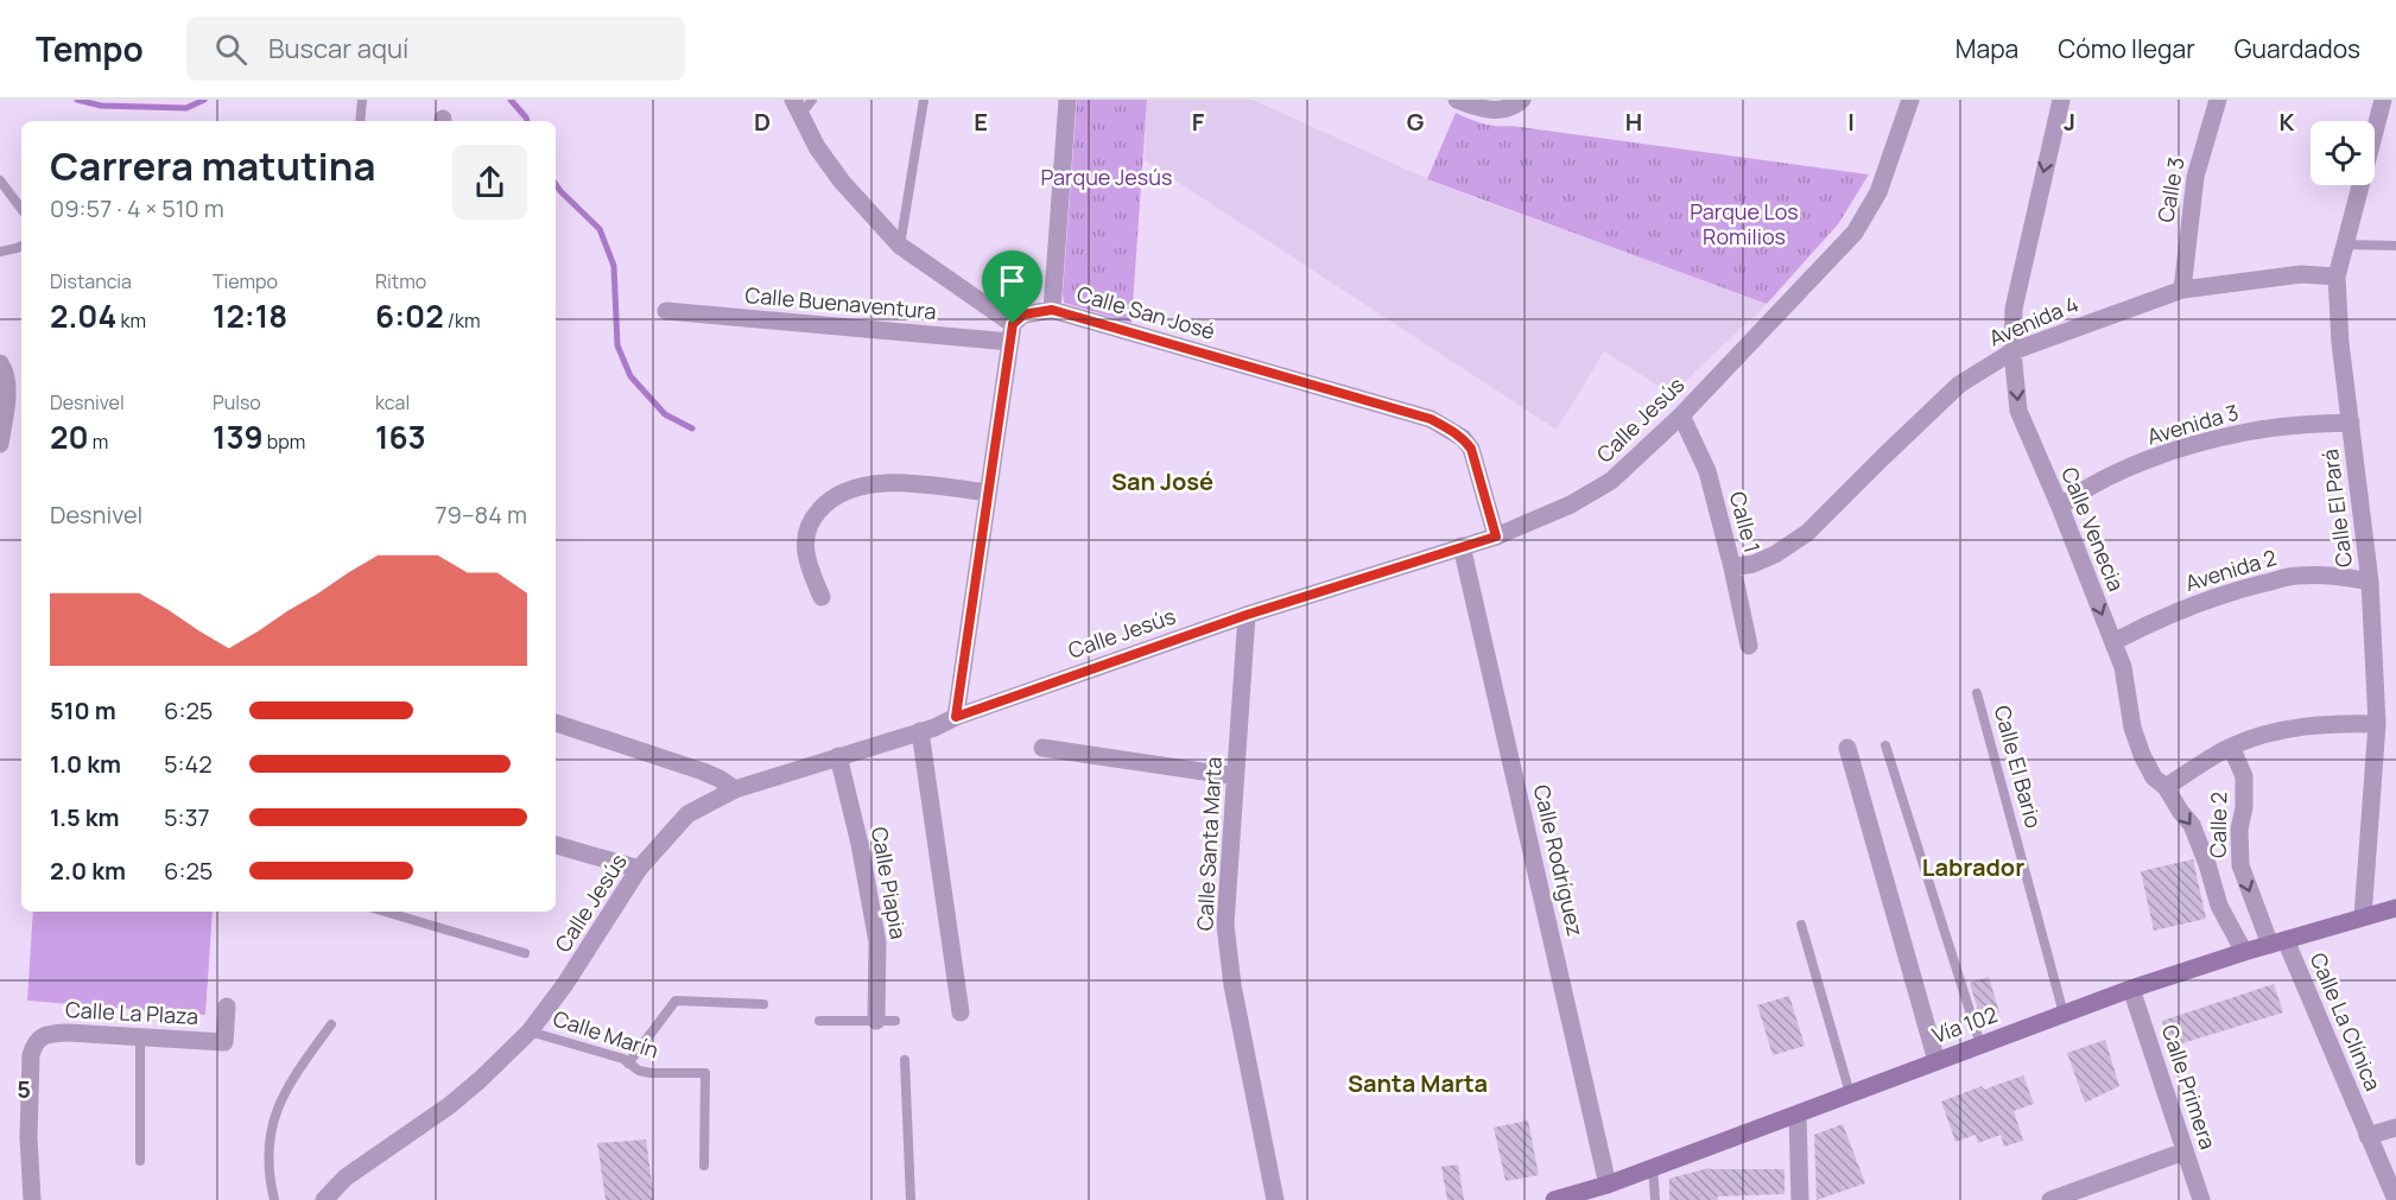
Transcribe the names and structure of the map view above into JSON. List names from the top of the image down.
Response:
{
  "streets": {
    "main road": ["Vía 102"],
    "street": [
      "Calle 3",
      "Calle Buenaventura",
      "Calle San José",
      "Avenida 4",
      "Calle Jesús",
      "Avenida 3",
      "Calle El Pará",
      "Calle 1",
      "Calle Venecia",
      "Avenida 2",
      "Calle 2",
      "Calle Santa Marta",
      "Calle Rodríguez",
      "Calle Piapia",
      "Calle La Plaza",
      "Calle La Clínica",
      "Calle Primera"
    ],
    "lane": ["Calle El Bario", "Calle Marín"]
  },
  "crossings": [
    ["Calle 3", "Avenida 4"],
    ["Calle Buenaventura", "Calle San José"],
    ["Calle San José", "Calle Jesús"],
    ["Avenida 4", "Calle El Pará"],
    ["Avenida 4", "Calle 1"],
    ["Avenida 4", "Calle Venecia"],
    ["Calle Jesús", "Calle 1"],
    ["Calle Jesús", "Calle Santa Marta"],
    ["Calle Jesús", "Calle Rodríguez"],
    ["Calle Jesús", "Calle Piapia"],
    ["Calle Jesús", "Calle Marín"],
    ["Avenida 3", "Calle El Pará"],
    ["Avenida 3", "Calle Venecia"],
    ["Calle El Pará", "Avenida 2"],
    ["Calle El Pará", "Vía 102"],
    ["Calle Venecia", "Avenida 2"],
    ["Calle Venecia", "Vía 102"],
    ["Calle El Bario", "Vía 102"],
    ["Calle 2", "Calle La Clínica"],
    ["Calle 2", "Vía 102"],
    ["Calle Rodríguez", "Vía 102"],
    ["Calle La Clínica", "Vía 102"],
    ["Vía 102", "Calle Primera"]
  ],
  "one_way": ["Calle Venecia", "Calle 2"],
  "districts": ["San José", "Labrador", "Santa Marta"],
  "parks": ["Parque Jesús", "Parque Los Romilios"],
  "page": {
    "header": "Tempo",
    "search": "Buscar aquí",
    "nav": ["Mapa", "Cómo llegar", "Guardados"],
    "heading": ["Carrera matutina", "09:57 · 4 × 510 m"],
    "stats": [
      ["Distancia", "2.04 km"],
      ["Tiempo", "12:18"],
      ["Ritmo", "6:02 /km"],
      ["Desnivel", "20 m"],
      ["Pulso", "139 bpm"],
      ["kcal", "163"]
    ],
    "chart": ["Desnivel", "79–84 m"],
    "list": [
      {
        "name": "510 m",
        "note": "6:25"
      },
      {
        "name": "1.0 km",
        "note": "5:42"
      },
      {
        "name": "1.5 km",
        "note": "5:37"
      },
      {
        "name": "2.0 km",
        "note": "6:25"
      }
    ]
  },
  "grid": {
    "columns": [
      "D",
      "E",
      "F",
      "G",
      "H",
      "I",
      "J",
      "K"
    ],
    "rows": ["5"]
  }
}
